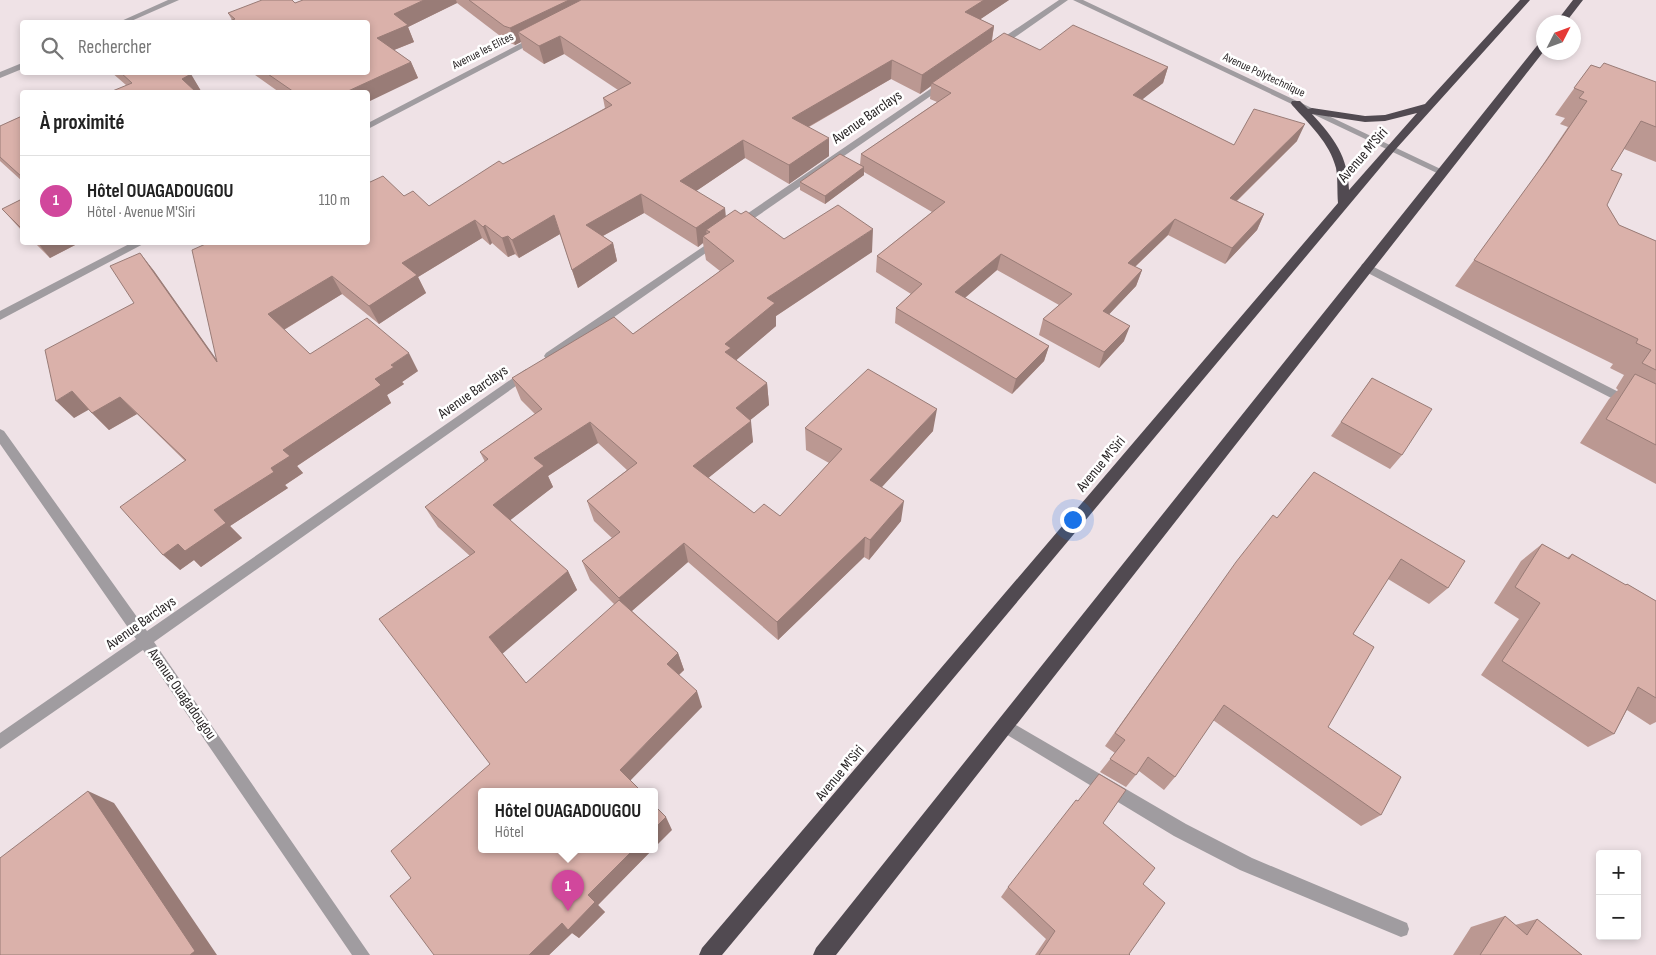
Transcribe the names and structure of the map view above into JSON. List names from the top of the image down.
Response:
{
  "streets": {
    "highway": ["Avenue M'Siri"],
    "street": [
      "Avenue les Elites",
      "Avenue Polytechnique",
      "Avenue Barclays",
      "Avenue Ouagadougou"
    ]
  },
  "crossings": [
    ["Avenue Polytechnique", "Avenue M'Siri"],
    ["Avenue Barclays", "Avenue Ouagadougou"]
  ],
  "north": "top right",
  "page": {
    "search": "Rechercher",
    "heading": "À proximité",
    "list": [
      {
        "mark": "1",
        "name": "Hôtel OUAGADOUGOU",
        "note": "Hôtel · Avenue M'Siri",
        "value": "110 m"
      }
    ],
    "popup": ["Hôtel OUAGADOUGOU", "Hôtel"],
    "map_buttons": ["+", "−"],
    "pins": "1"
  }
}
